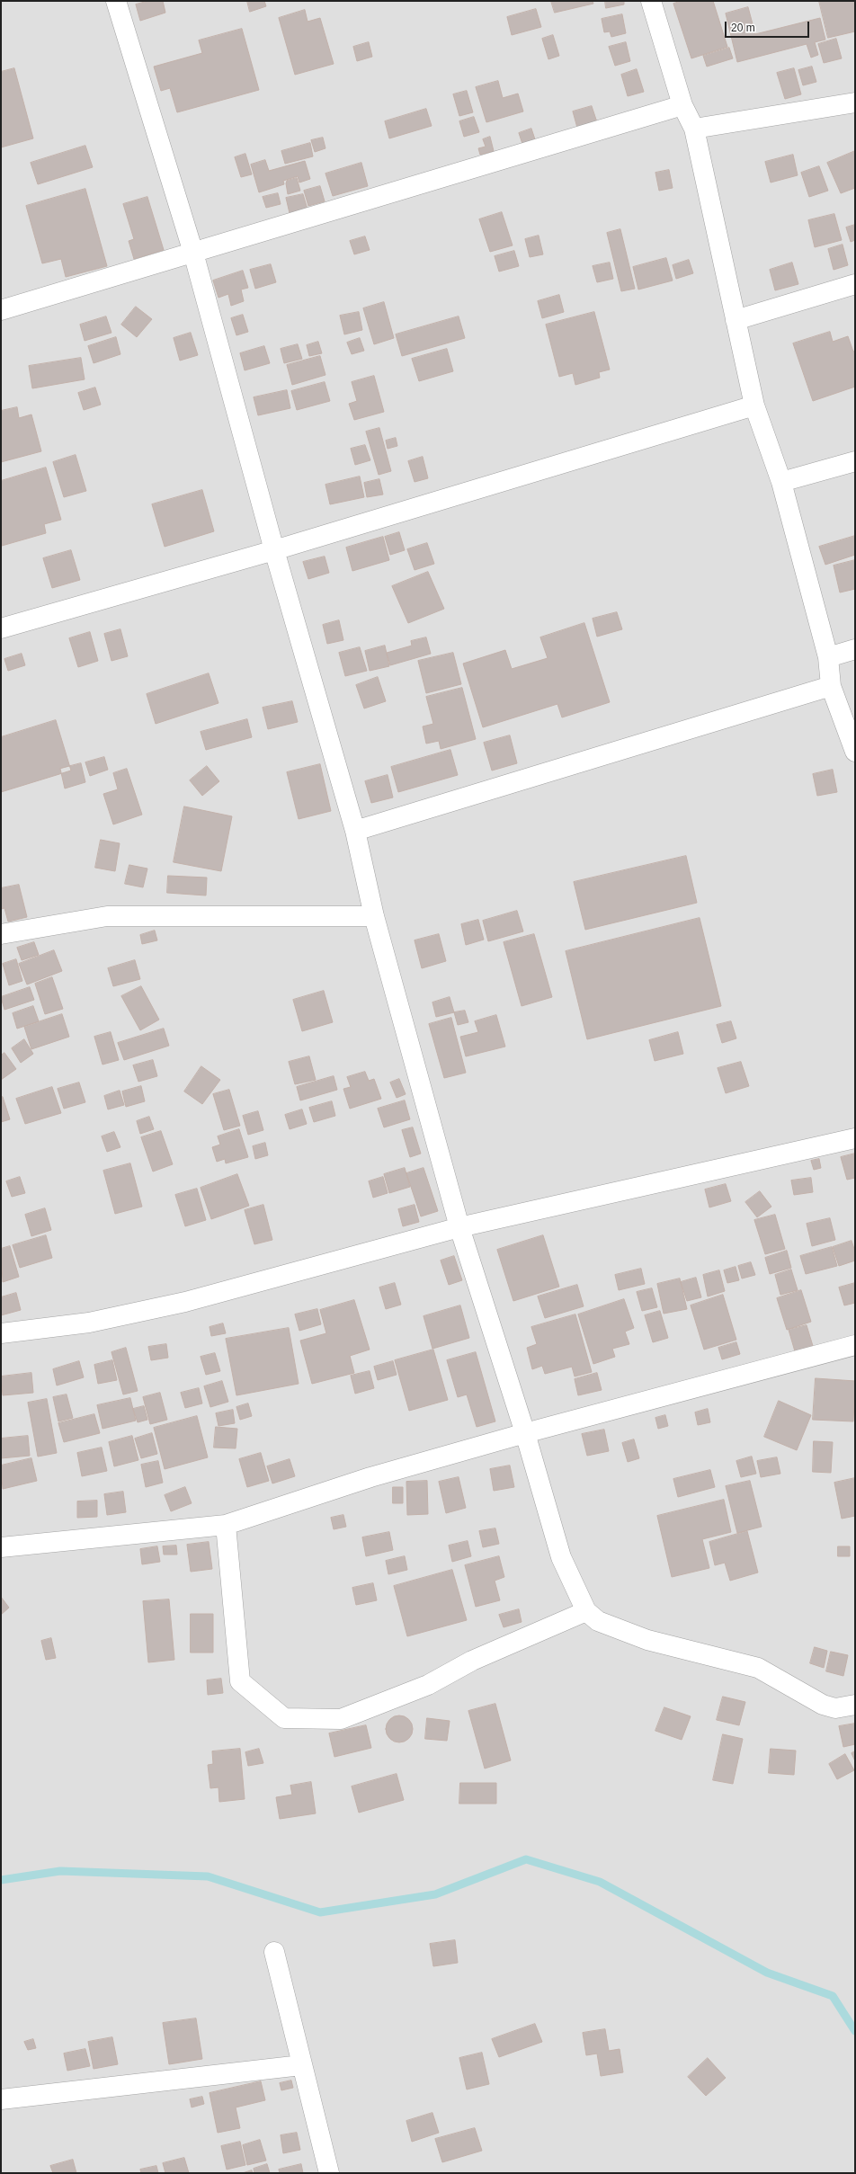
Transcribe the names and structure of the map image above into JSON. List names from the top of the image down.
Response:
{
  "scale_bar": "20 m"
}
